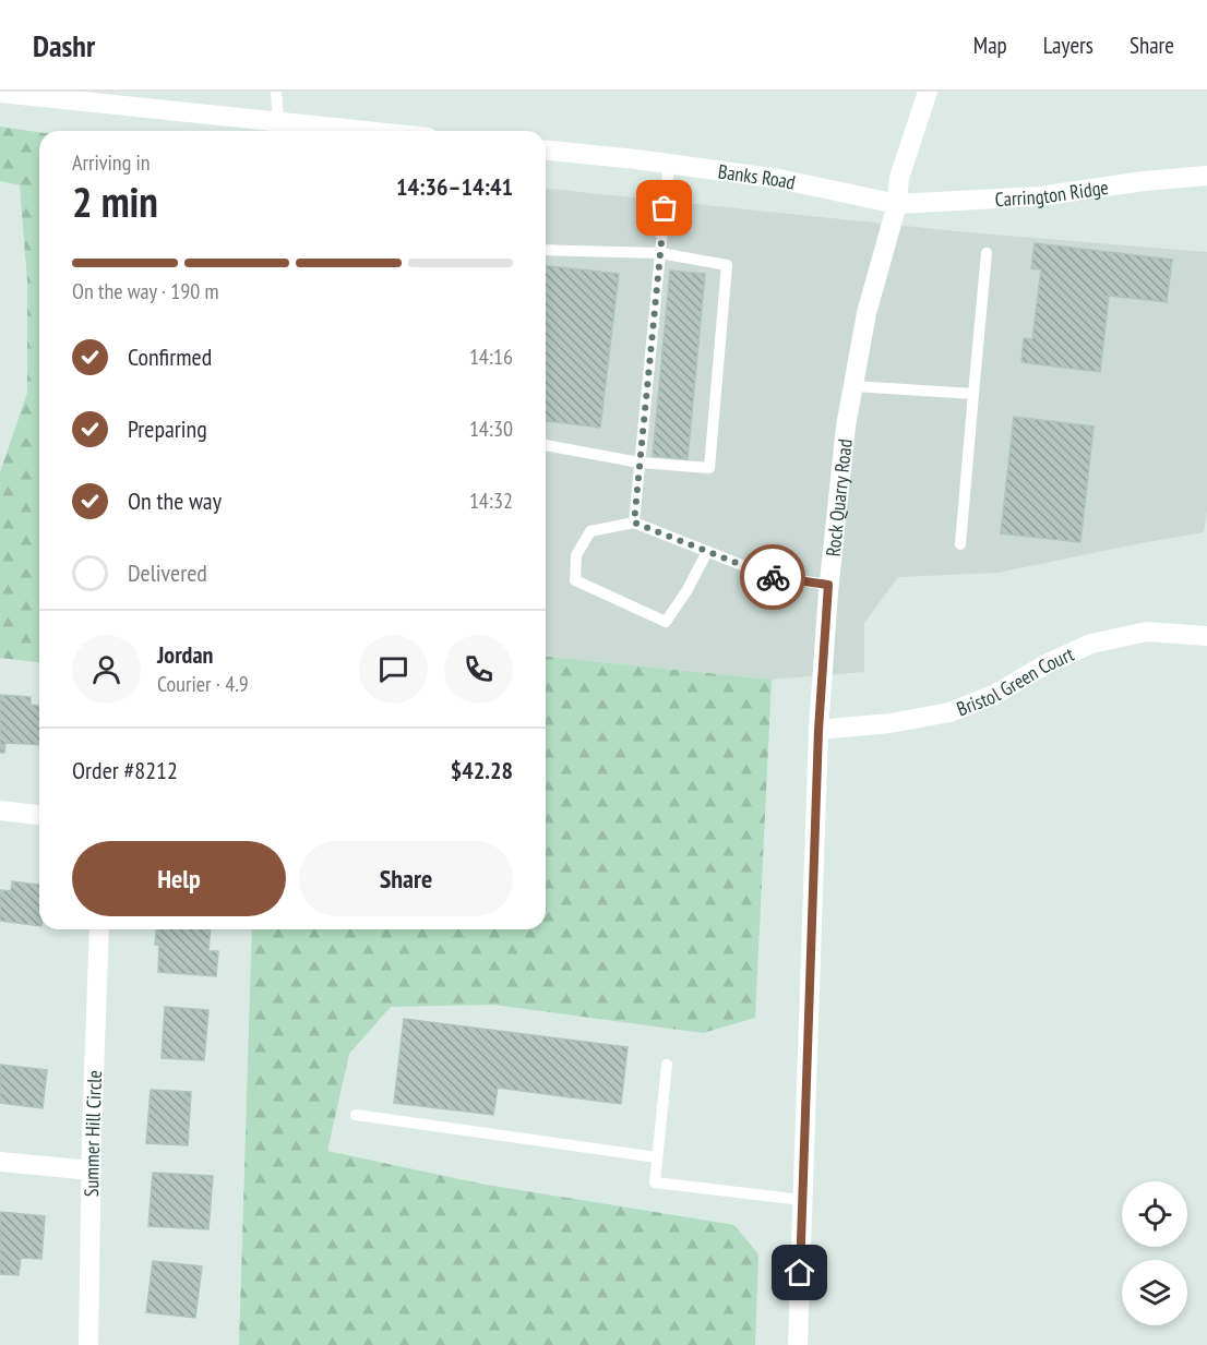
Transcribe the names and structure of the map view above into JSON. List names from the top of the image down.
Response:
{
  "streets": {
    "street": [
      "Banks Road",
      "Carrington Ridge",
      "Rock Quarry Road",
      "Bristol Green Court",
      "Summer Hill Circle"
    ]
  },
  "crossings": [
    ["Banks Road", "Carrington Ridge"],
    ["Banks Road", "Rock Quarry Road"],
    ["Carrington Ridge", "Rock Quarry Road"],
    ["Rock Quarry Road", "Bristol Green Court"]
  ],
  "page": {
    "header": "Dashr",
    "nav": ["Map", "Layers", "Share"],
    "heading": ["2 min", "Arriving in", "14:36–14:41"],
    "panel": [
      "Jordan",
      "Courier · 4.9",
      "Order #8212",
      "$42.28"
    ],
    "bar": "On the way · 190 m",
    "list": [
      ["Confirmed", "14:16"],
      ["Preparing", "14:30"],
      ["On the way", "14:32"],
      "Delivered"
    ],
    "buttons": ["Help", "Share"]
  }
}
